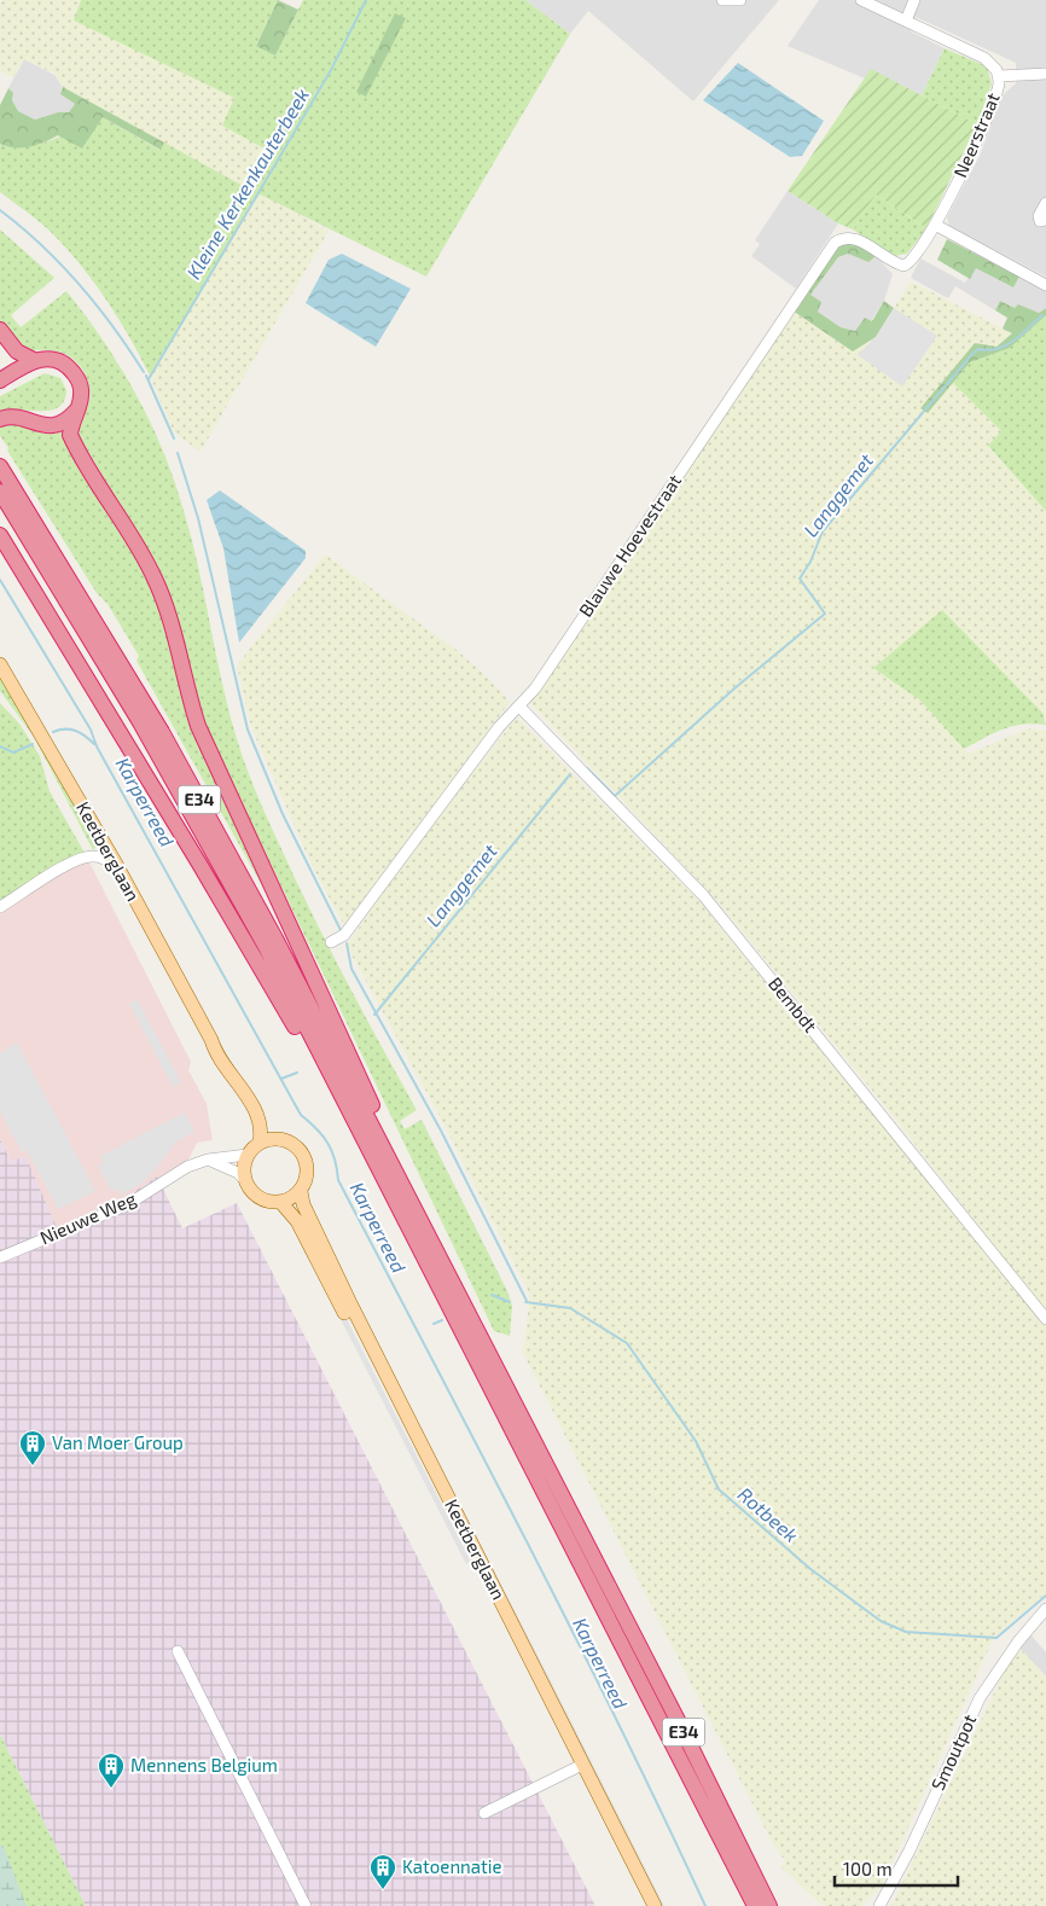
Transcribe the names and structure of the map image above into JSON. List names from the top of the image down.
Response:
{
  "streets": {
    "highway": ["E34"],
    "main road": ["Keetberglaan"],
    "street": [
      "Neerstraat",
      "Blauwe Hoevestraat",
      "Bembdt",
      "Nieuwe Weg",
      "Smoutpot"
    ]
  },
  "crossings": [
    ["Neerstraat", "Blauwe Hoevestraat"],
    ["Blauwe Hoevestraat", "Bembdt"],
    ["Keetberglaan", "Nieuwe Weg"]
  ],
  "water": [
    "Kleine Kerkenkauterbeek",
    "Langgemet",
    "Karperreed",
    "Rotbeek"
  ],
  "places": {
    "building": ["Van Moer Group", "Mennens Belgium", "Katoennatie"]
  },
  "scale_bar": "100 m"
}
